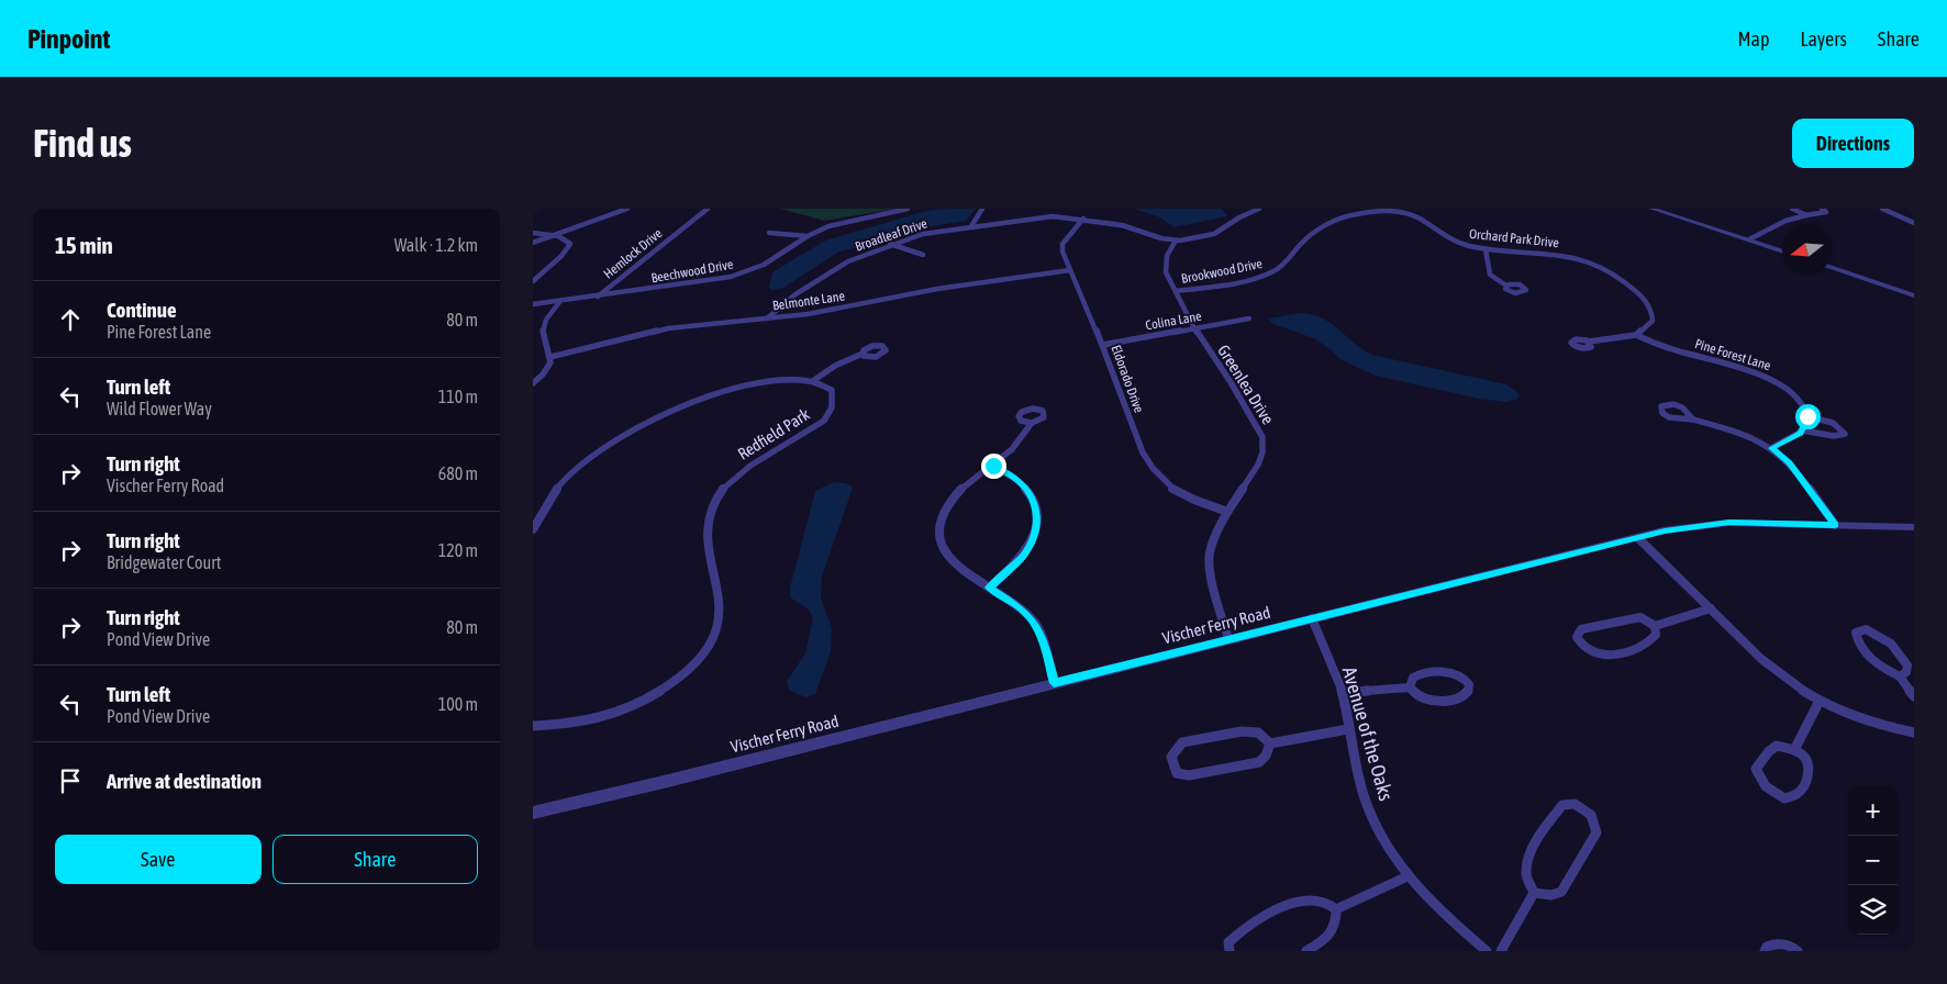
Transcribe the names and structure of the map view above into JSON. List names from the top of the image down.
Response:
{
  "streets": {
    "street": [
      "Broadleaf Drive",
      "Orchard Park Drive",
      "Hemlock Drive",
      "Beechwood Drive",
      "Brookwood Drive",
      "Belmonte Lane",
      "Colina Lane",
      "Pine Forest Lane",
      "Eldorado Drive",
      "Greenlea Drive",
      "Redfield Park",
      "Vischer Ferry Road",
      "Avenue of the Oaks"
    ]
  },
  "crossings": [
    ["Broadleaf Drive", "Belmonte Lane"],
    ["Broadleaf Drive", "Eldorado Drive"],
    ["Broadleaf Drive", "Greenlea Drive"],
    ["Orchard Park Drive", "Brookwood Drive"],
    ["Orchard Park Drive", "Pine Forest Lane"],
    ["Hemlock Drive", "Beechwood Drive"],
    ["Brookwood Drive", "Greenlea Drive"],
    ["Belmonte Lane", "Eldorado Drive"],
    ["Colina Lane", "Eldorado Drive"],
    ["Colina Lane", "Greenlea Drive"],
    ["Eldorado Drive", "Greenlea Drive"],
    ["Greenlea Drive", "Vischer Ferry Road"],
    ["Vischer Ferry Road", "Avenue of the Oaks"]
  ],
  "north": "left",
  "page": {
    "header": "Pinpoint",
    "nav": ["Map", "Layers", "Share"],
    "buttons": [
      "Directions",
      ["Save", "Share"]
    ],
    "title": "Find us",
    "heading": ["15 min", "Walk · 1.2 km"],
    "list": [
      ["Continue", "Pine Forest Lane", "80 m"],
      ["Turn left", "Wild Flower Way", "110 m"],
      ["Turn right", "Vischer Ferry Road", "680 m"],
      ["Turn right", "Bridgewater Court", "120 m"],
      ["Turn right", "Pond View Drive", "80 m"],
      ["Turn left", "Pond View Drive", "100 m"],
      "Arrive at destination"
    ],
    "map_buttons": ["+", "−"]
  }
}
